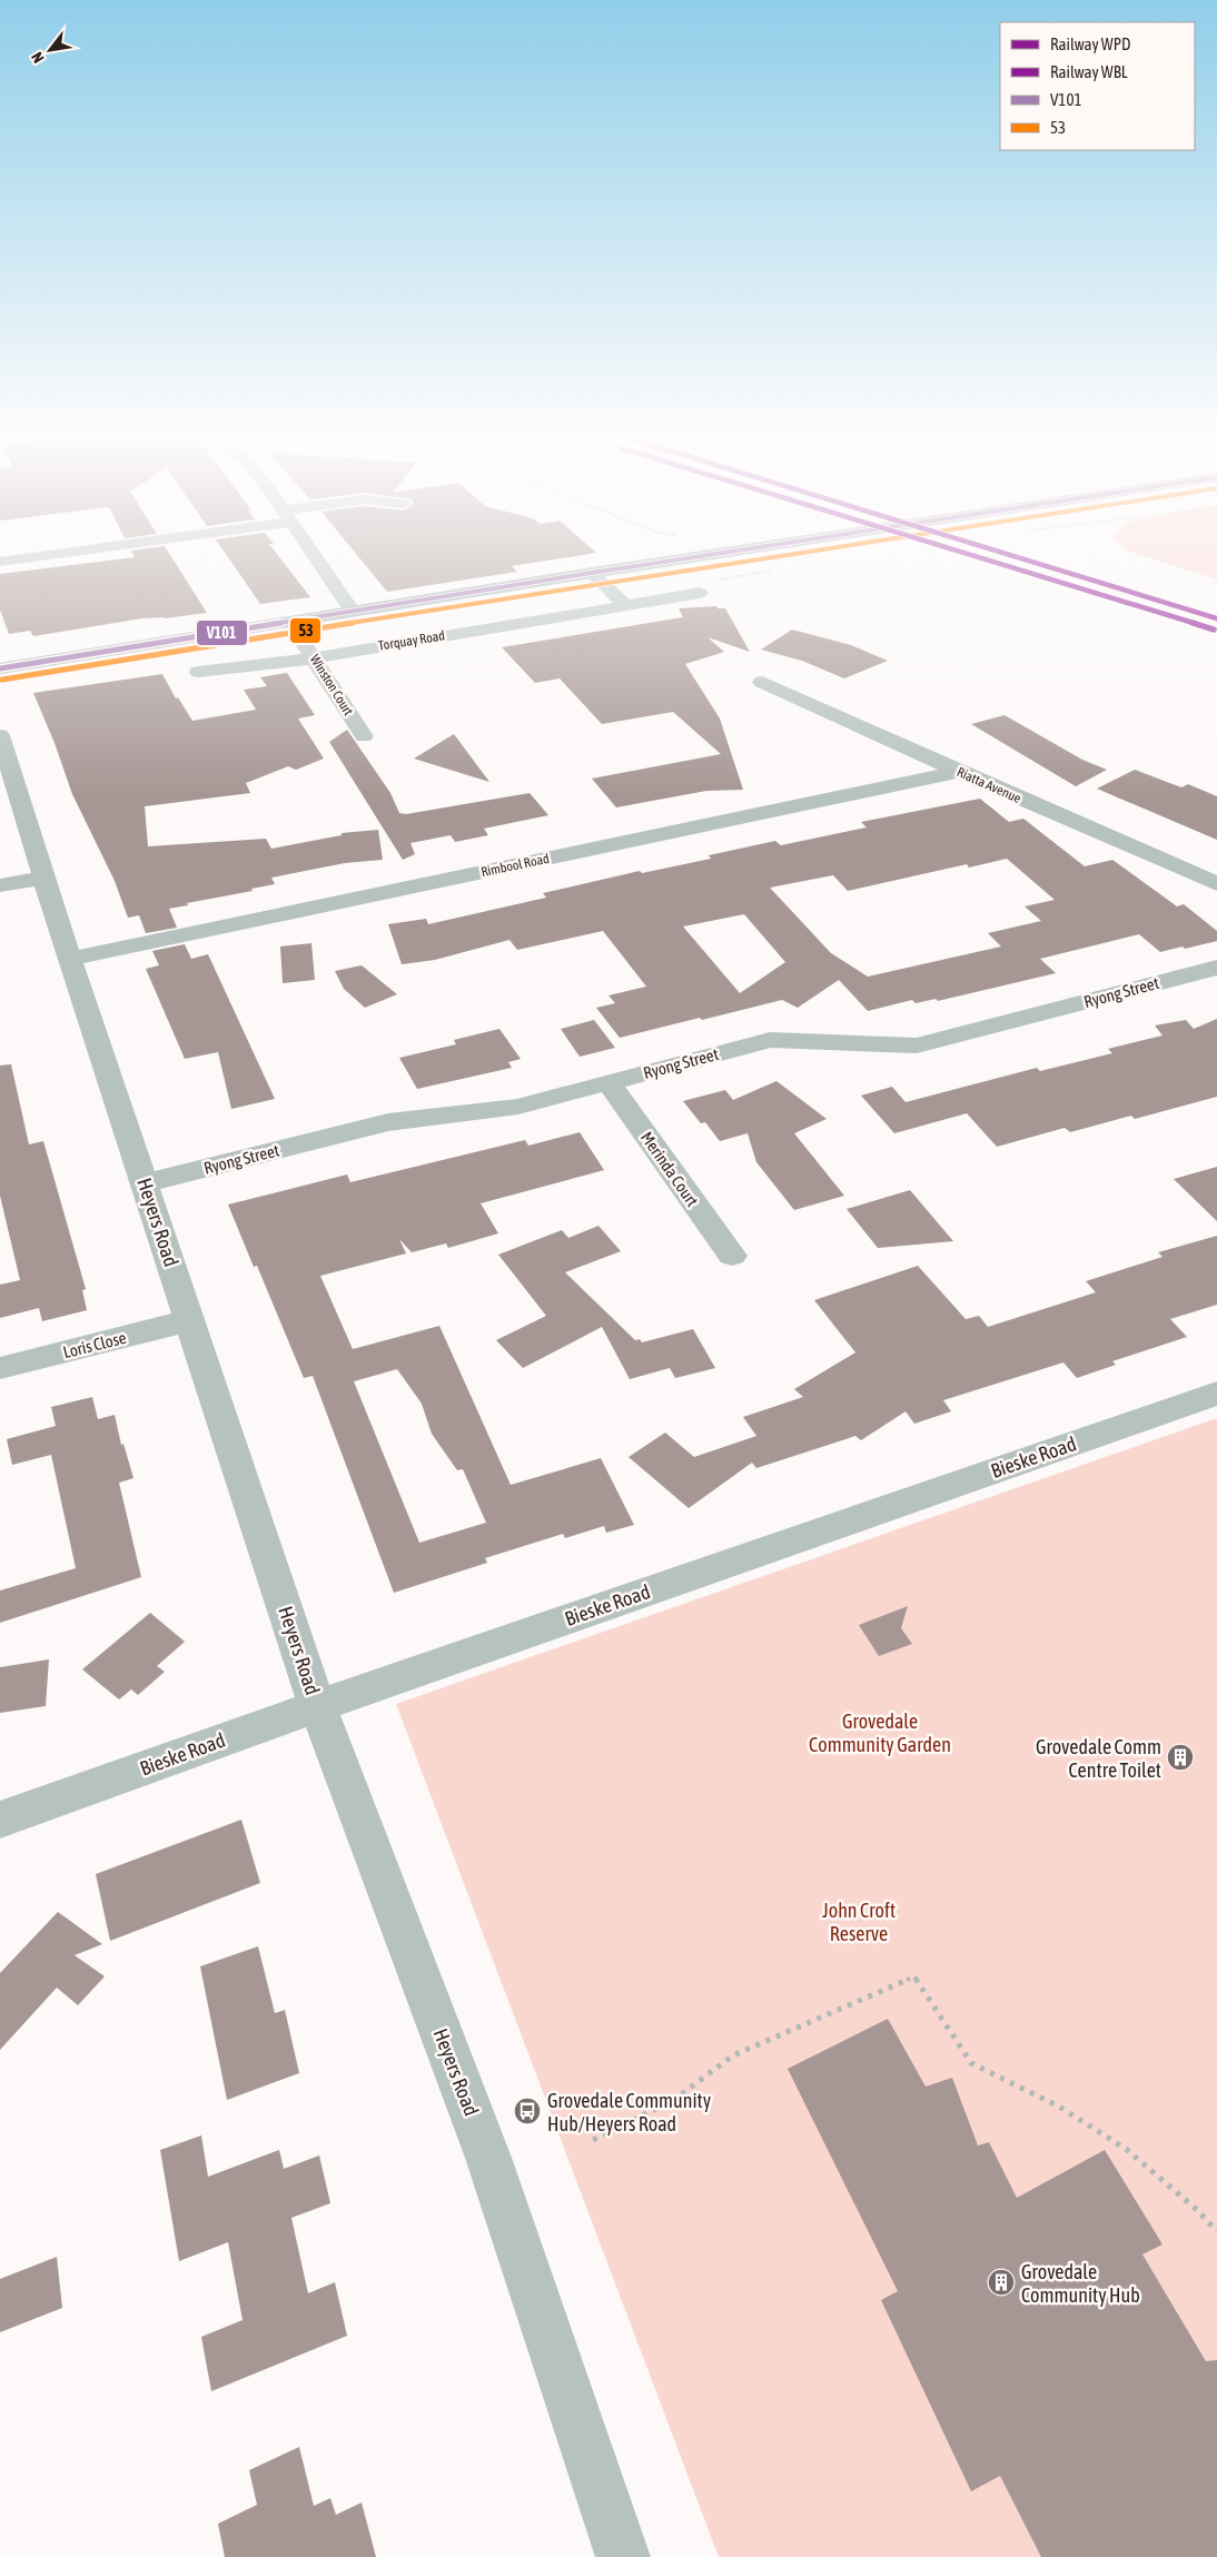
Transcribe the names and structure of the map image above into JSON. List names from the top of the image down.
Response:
{
  "streets": {
    "main road": ["Torquay Road"],
    "street": [
      "Winston Court",
      "Riatta Avenue",
      "Rimbool Road",
      "Ryong Street",
      "Merinda Court",
      "Heyers Road",
      "Loris Close",
      "Bieske Road"
    ]
  },
  "crossings": [
    ["Torquay Road", "Winston Court"],
    ["Riatta Avenue", "Rimbool Road"],
    ["Rimbool Road", "Heyers Road"],
    ["Ryong Street", "Merinda Court"],
    ["Ryong Street", "Heyers Road"],
    ["Heyers Road", "Loris Close"],
    ["Heyers Road", "Bieske Road"]
  ],
  "parks": ["Grovedale Community Garden", "John Croft Reserve"],
  "places": {
    "building": ["Grovedale Comm Centre Toilet", "Grovedale Community Hub"],
    "bus stop": ["Grovedale Community Hub/Heyers Road"]
  },
  "lines": [
    "rail line WPD",
    "rail line WBL",
    "transit line V101",
    "transit line 53"
  ],
  "legend": [
    "Railway WPD",
    "Railway WBL",
    "V101",
    "53"
  ],
  "north": "bottom left"
}
